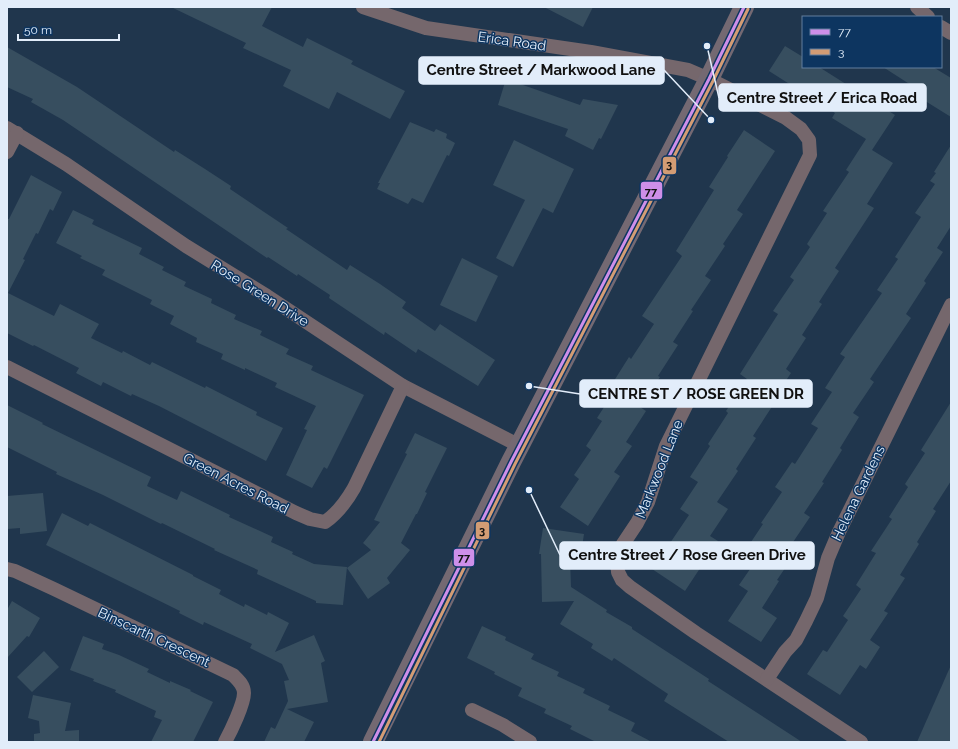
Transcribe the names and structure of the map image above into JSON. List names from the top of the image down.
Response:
{
  "streets": {
    "street": [
      "Erica Road",
      "Rose Green Drive",
      "Markwood Lane",
      "Green Acres Road",
      "Helena Gardens",
      "Binscarth Crescent"
    ]
  },
  "crossings": [
    ["Erica Road", "Markwood Lane"],
    ["Rose Green Drive", "Green Acres Road"],
    ["Markwood Lane", "Helena Gardens"]
  ],
  "places": [
    "Centre Street / Erica Road",
    "Centre Street / Markwood Lane",
    "CENTRE ST / ROSE GREEN DR",
    "Centre Street / Rose Green Drive"
  ],
  "lines": ["transit line 77", "transit line 3"],
  "legend": ["77", "3"],
  "scale_bar": "50 m"
}
